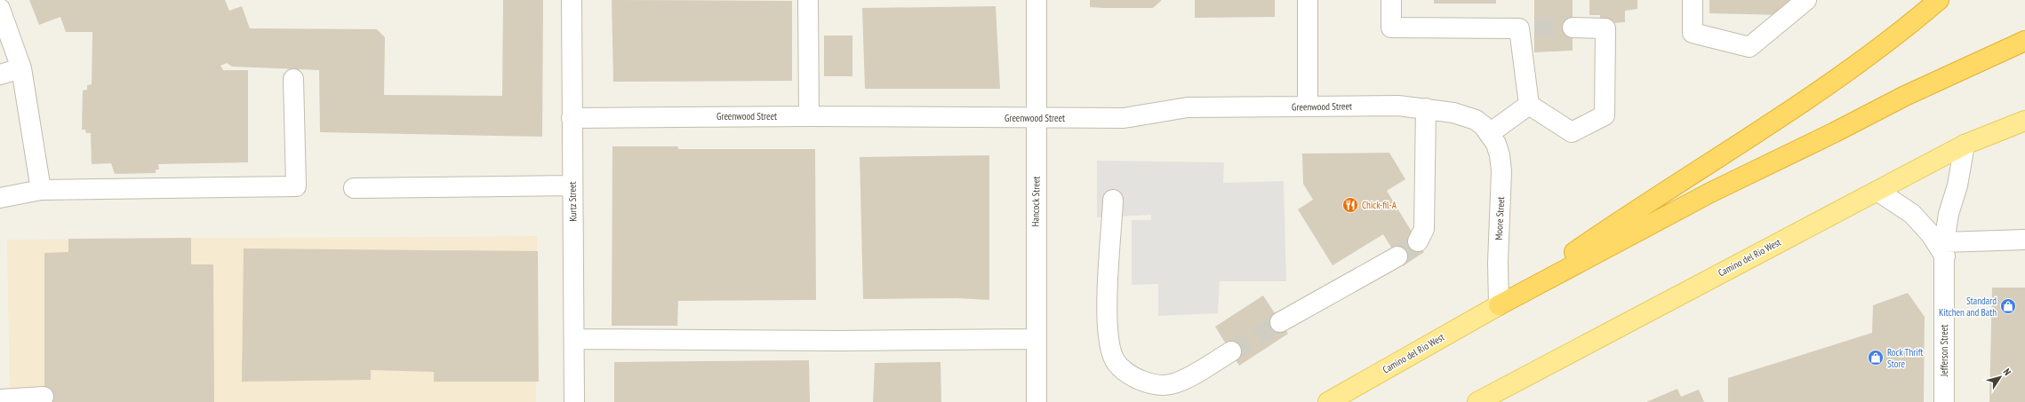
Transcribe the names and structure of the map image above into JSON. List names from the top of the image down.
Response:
{
  "streets": {
    "main road": ["Camino del Rio West"],
    "street": [
      "Greenwood Street",
      "Kurtz Street",
      "Hancock Street",
      "Moore Street",
      "Jefferson Street"
    ]
  },
  "crossings": [
    ["Greenwood Street", "Kurtz Street"],
    ["Greenwood Street", "Hancock Street"],
    ["Greenwood Street", "Moore Street"],
    ["Moore Street", "Camino del Rio West"],
    ["Camino del Rio West", "Jefferson Street"]
  ],
  "places": {
    "restaurant": ["Chick-fil-A"],
    "shop": ["Standard Kitchen and Bath", "Rock Thrift Store"]
  },
  "north": "top right"
}
